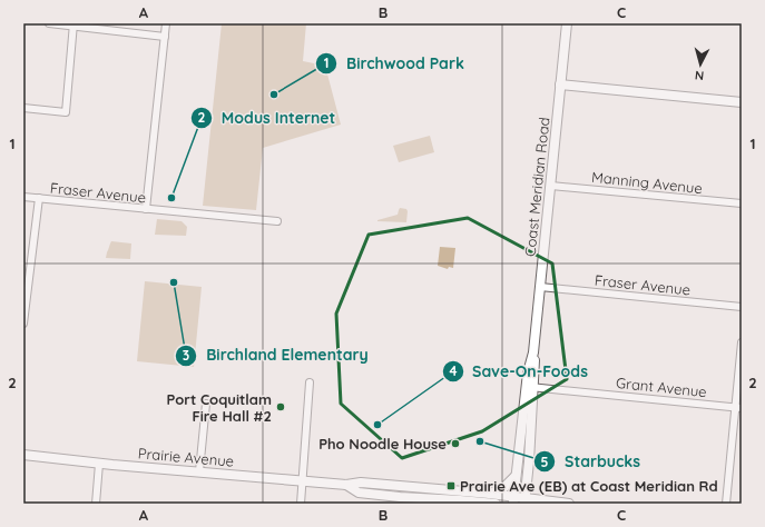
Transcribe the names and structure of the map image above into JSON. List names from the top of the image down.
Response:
{
  "streets": {
    "main road": ["Coast Meridian Road", "Prairie Avenue"],
    "street": ["Manning Avenue", "Fraser Avenue", "Grant Avenue"]
  },
  "crossings": [
    ["Manning Avenue", "Coast Meridian Road"],
    ["Coast Meridian Road", "Fraser Avenue"],
    ["Coast Meridian Road", "Grant Avenue"],
    ["Coast Meridian Road", "Prairie Avenue"]
  ],
  "places": {
    "other": [
      "Birchwood Park",
      "Modus Internet",
      "Birchland Elementary",
      "Port Coquitlam Fire Hall #2",
      "Save-On-Foods",
      "Starbucks",
      "Pho Noodle House"
    ],
    "transit": ["Prairie Ave (EB) at Coast Meridian Rd"]
  },
  "north": "bottom",
  "grid": {
    "columns": ["A", "B", "C"],
    "rows": ["1", "2"]
  }
}
